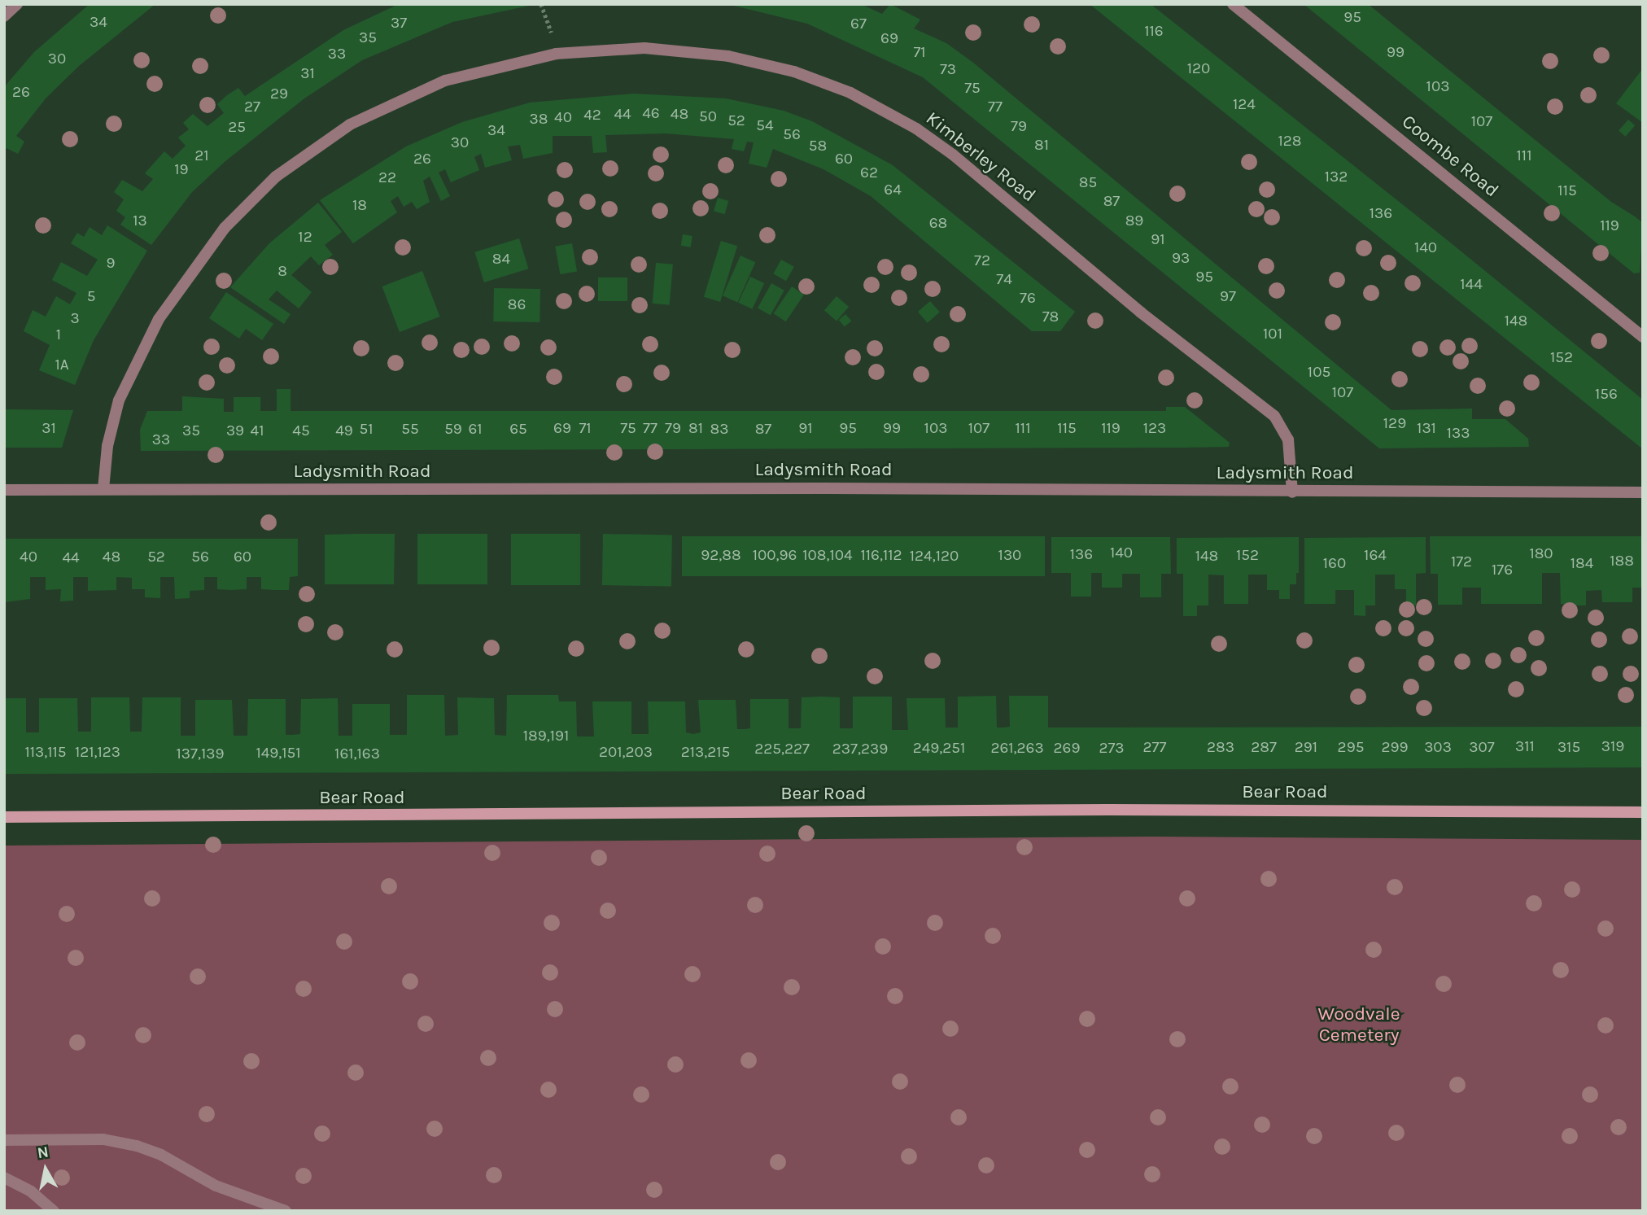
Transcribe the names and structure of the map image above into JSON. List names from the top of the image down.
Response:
{
  "streets": {
    "street": [
      "Coombe Road",
      "Kimberley Road",
      "Ladysmith Road",
      "Bear Road"
    ]
  },
  "crossings": [
    ["Kimberley Road", "Ladysmith Road"]
  ],
  "parks": ["Woodvale Cemetery"],
  "house_numbers": [
    "95",
    "34",
    "37",
    "67",
    "116",
    "35",
    "69",
    "71",
    "99",
    "33",
    "30",
    "120",
    "73",
    "31",
    "103",
    "75",
    "26",
    "29",
    "124",
    "27",
    "77",
    "46",
    "44",
    "48",
    "42",
    "50",
    "40",
    "38",
    "52",
    "107",
    "54",
    "79",
    "25",
    "34",
    "56",
    "128",
    "30",
    "81",
    "58",
    "21",
    "111",
    "26",
    "60",
    "19",
    "62",
    "132",
    "22",
    "85",
    "64",
    "115",
    "87",
    "18",
    "136",
    "13",
    "89",
    "68",
    "119",
    "12",
    "91",
    "140",
    "93",
    "84",
    "72",
    "9",
    "8",
    "95",
    "74",
    "144",
    "5",
    "97",
    "76",
    "86",
    "78",
    "3",
    "148",
    "101",
    "1",
    "152",
    "1A",
    "105",
    "107",
    "156",
    "129",
    "31",
    "69",
    "71",
    "75",
    "77",
    "79",
    "81",
    "91",
    "95",
    "99",
    "103",
    "107",
    "111",
    "115",
    "119",
    "123",
    "131",
    "51",
    "55",
    "59",
    "61",
    "65",
    "83",
    "87",
    "35",
    "39",
    "41",
    "45",
    "49",
    "133",
    "33",
    "140",
    "180",
    "136",
    "92,88",
    "100,96",
    "108,104",
    "116,112",
    "130",
    "152",
    "164",
    "124,120",
    "148",
    "40",
    "48",
    "52",
    "56",
    "60",
    "44",
    "188",
    "172",
    "160",
    "184",
    "176",
    "189,191",
    "311",
    "319",
    "277",
    "283",
    "287",
    "291",
    "295",
    "299",
    "303",
    "307",
    "315",
    "249,251",
    "261,263",
    "269",
    "273",
    "225,227",
    "237,239",
    "113,115",
    "121,123",
    "201,203",
    "213,215",
    "149,151",
    "137,139",
    "161,163"
  ],
  "north": "top"
}
